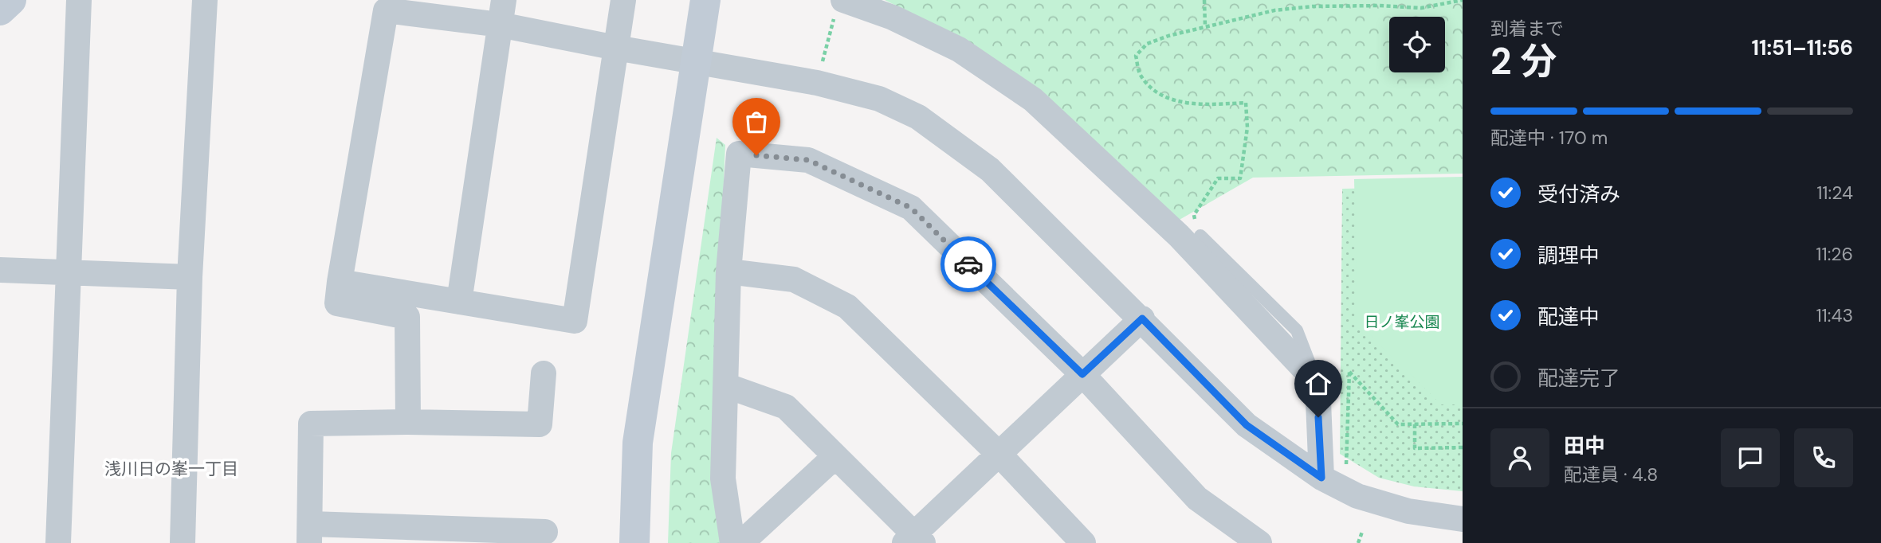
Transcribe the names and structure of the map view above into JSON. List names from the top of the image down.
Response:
{
  "districts": ["浅川日の峯一丁目"],
  "parks": ["日ノ峯公園"],
  "page": {
    "heading": ["2 分", "到着まで", "11:51–11:56"],
    "panel": ["田中", "配達員 · 4.8"],
    "bar": "配達中 · 170 m",
    "list": [
      ["受付済み", "11:24"],
      ["調理中", "11:26"],
      ["配達中", "11:43"],
      "配達完了"
    ]
  }
}
